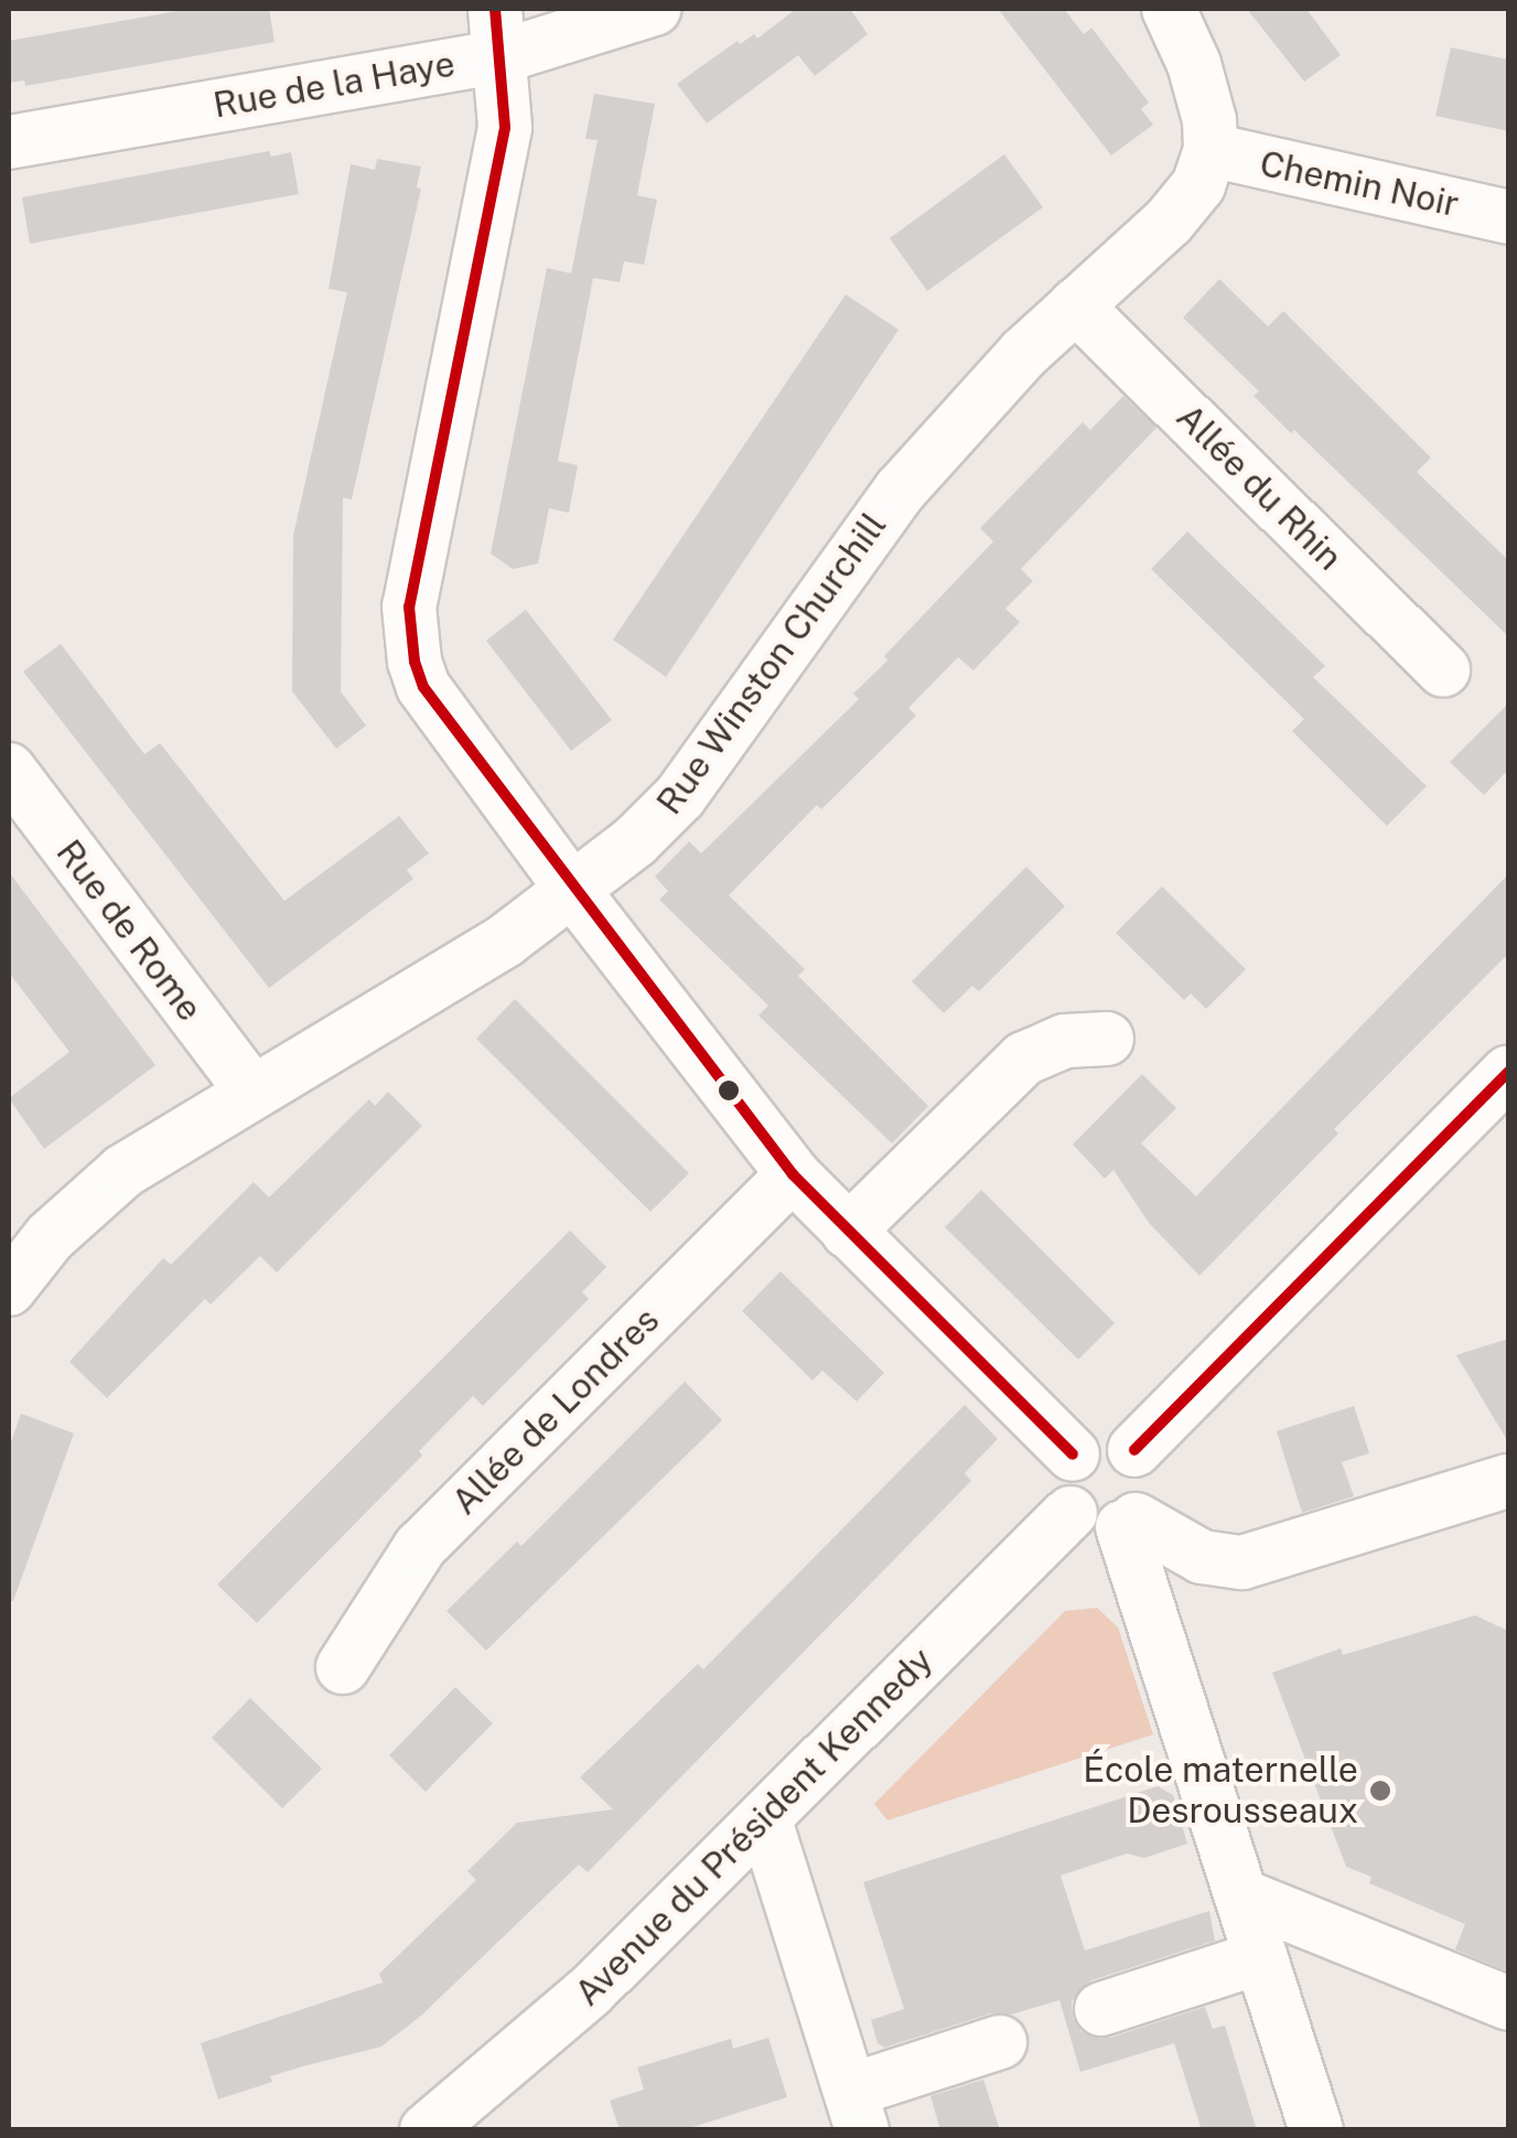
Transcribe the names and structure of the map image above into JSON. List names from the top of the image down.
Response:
{
  "streets": {
    "street": [
      "Rue de la Haye",
      "Chemin Noir",
      "Allée du Rhin",
      "Rue Winston Churchill",
      "Rue de Rome",
      "Allée de Londres",
      "Avenue du Président Kennedy"
    ]
  },
  "crossings": [
    ["Chemin Noir", "Rue Winston Churchill"],
    ["Allée du Rhin", "Rue Winston Churchill"],
    ["Rue Winston Churchill", "Rue de Rome"]
  ],
  "places": ["École maternelle Desrousseaux"]
}
